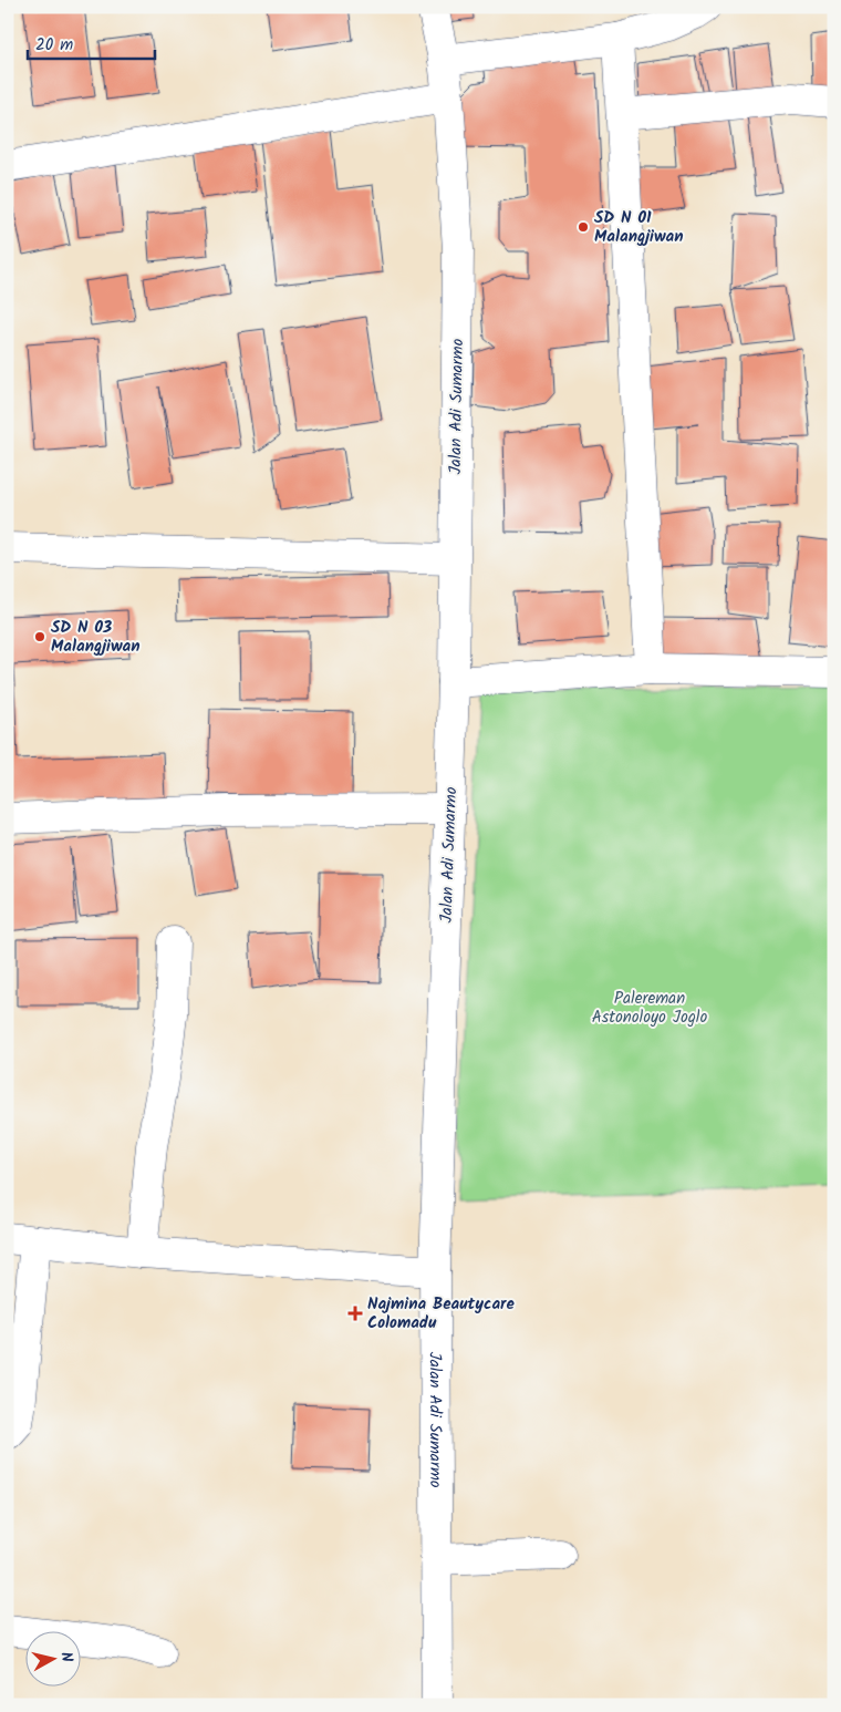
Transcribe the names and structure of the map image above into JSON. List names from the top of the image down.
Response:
{
  "streets": {
    "street": ["Jalan Adi Sumarmo"]
  },
  "parks": ["Palereman Astonoloyo Joglo"],
  "places": {
    "other": ["SD N 01 Malangjiwan", "SD N 03 Malangjiwan"],
    "health": ["Najmina Beautycare Colomadu"]
  },
  "scale_bar": "20 m",
  "north": "right"
}
